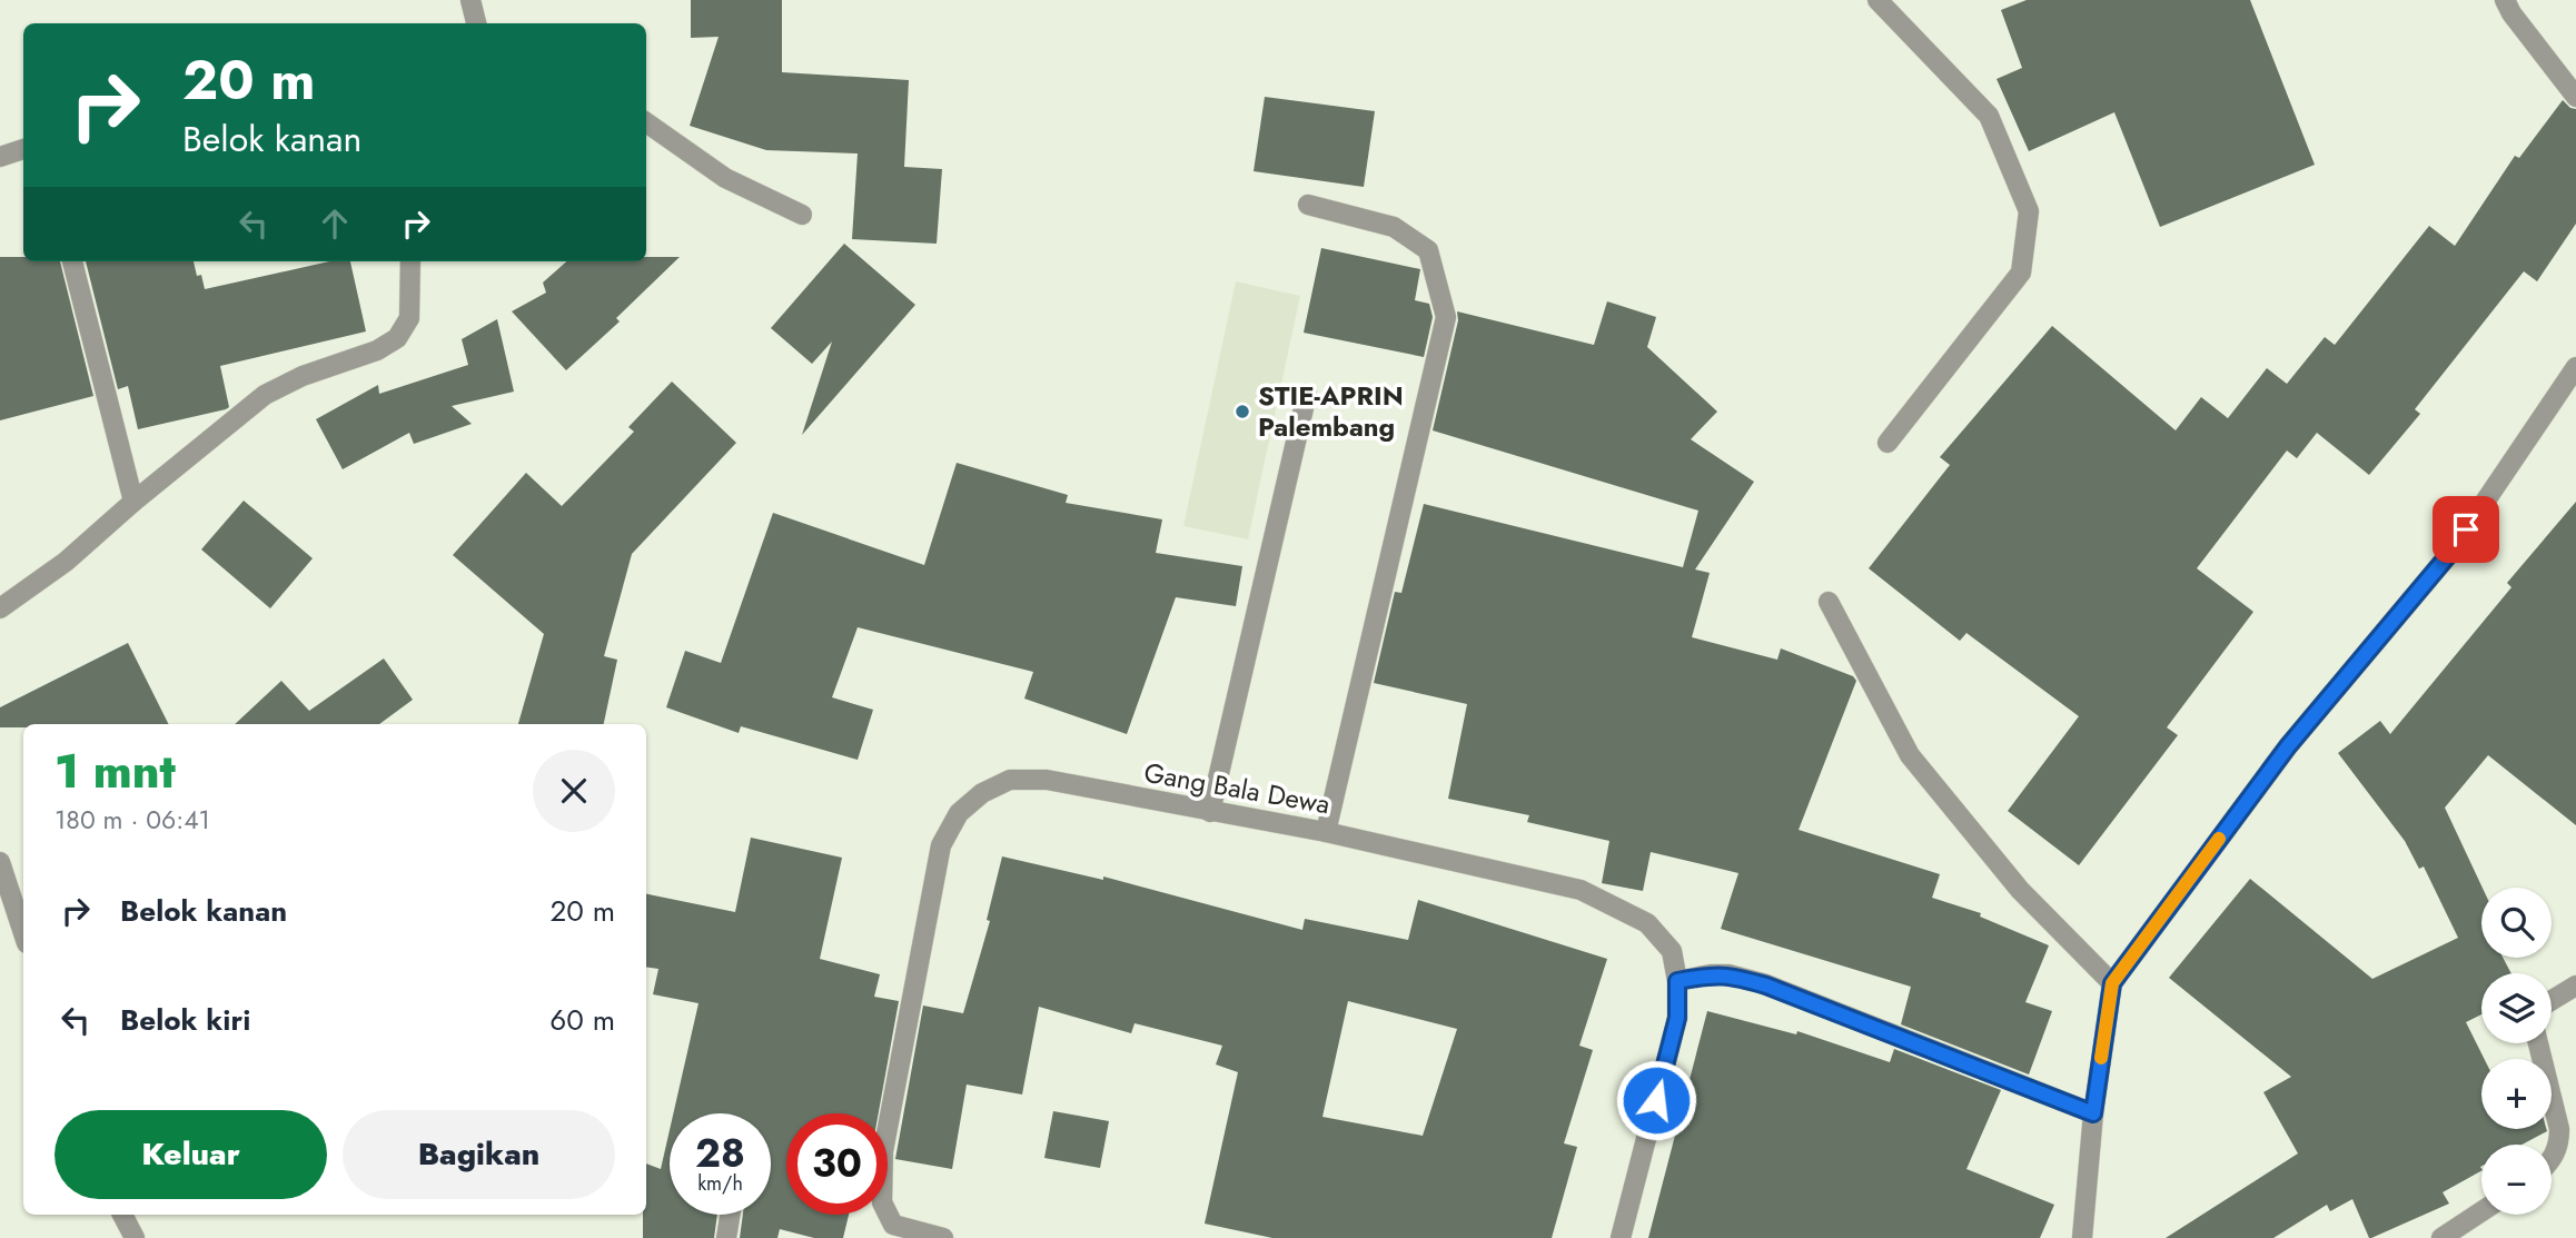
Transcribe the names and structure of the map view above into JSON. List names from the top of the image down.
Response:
{
  "streets": {
    "street": ["Gang Bala Dewa"]
  },
  "places": ["STIE-APRIN Palembang"],
  "page": {
    "turn": ["20 m", "Belok kanan"],
    "heading": ["1 mnt", "180 m · 06:41"],
    "list": [
      {
        "name": "Belok kanan",
        "value": "20 m"
      },
      {
        "name": "Belok kiri",
        "value": "60 m"
      }
    ],
    "map_buttons": ["+", "−"],
    "buttons": ["Keluar", "Bagikan"],
    "speed": "28 km/h",
    "limit": "30"
  }
}
